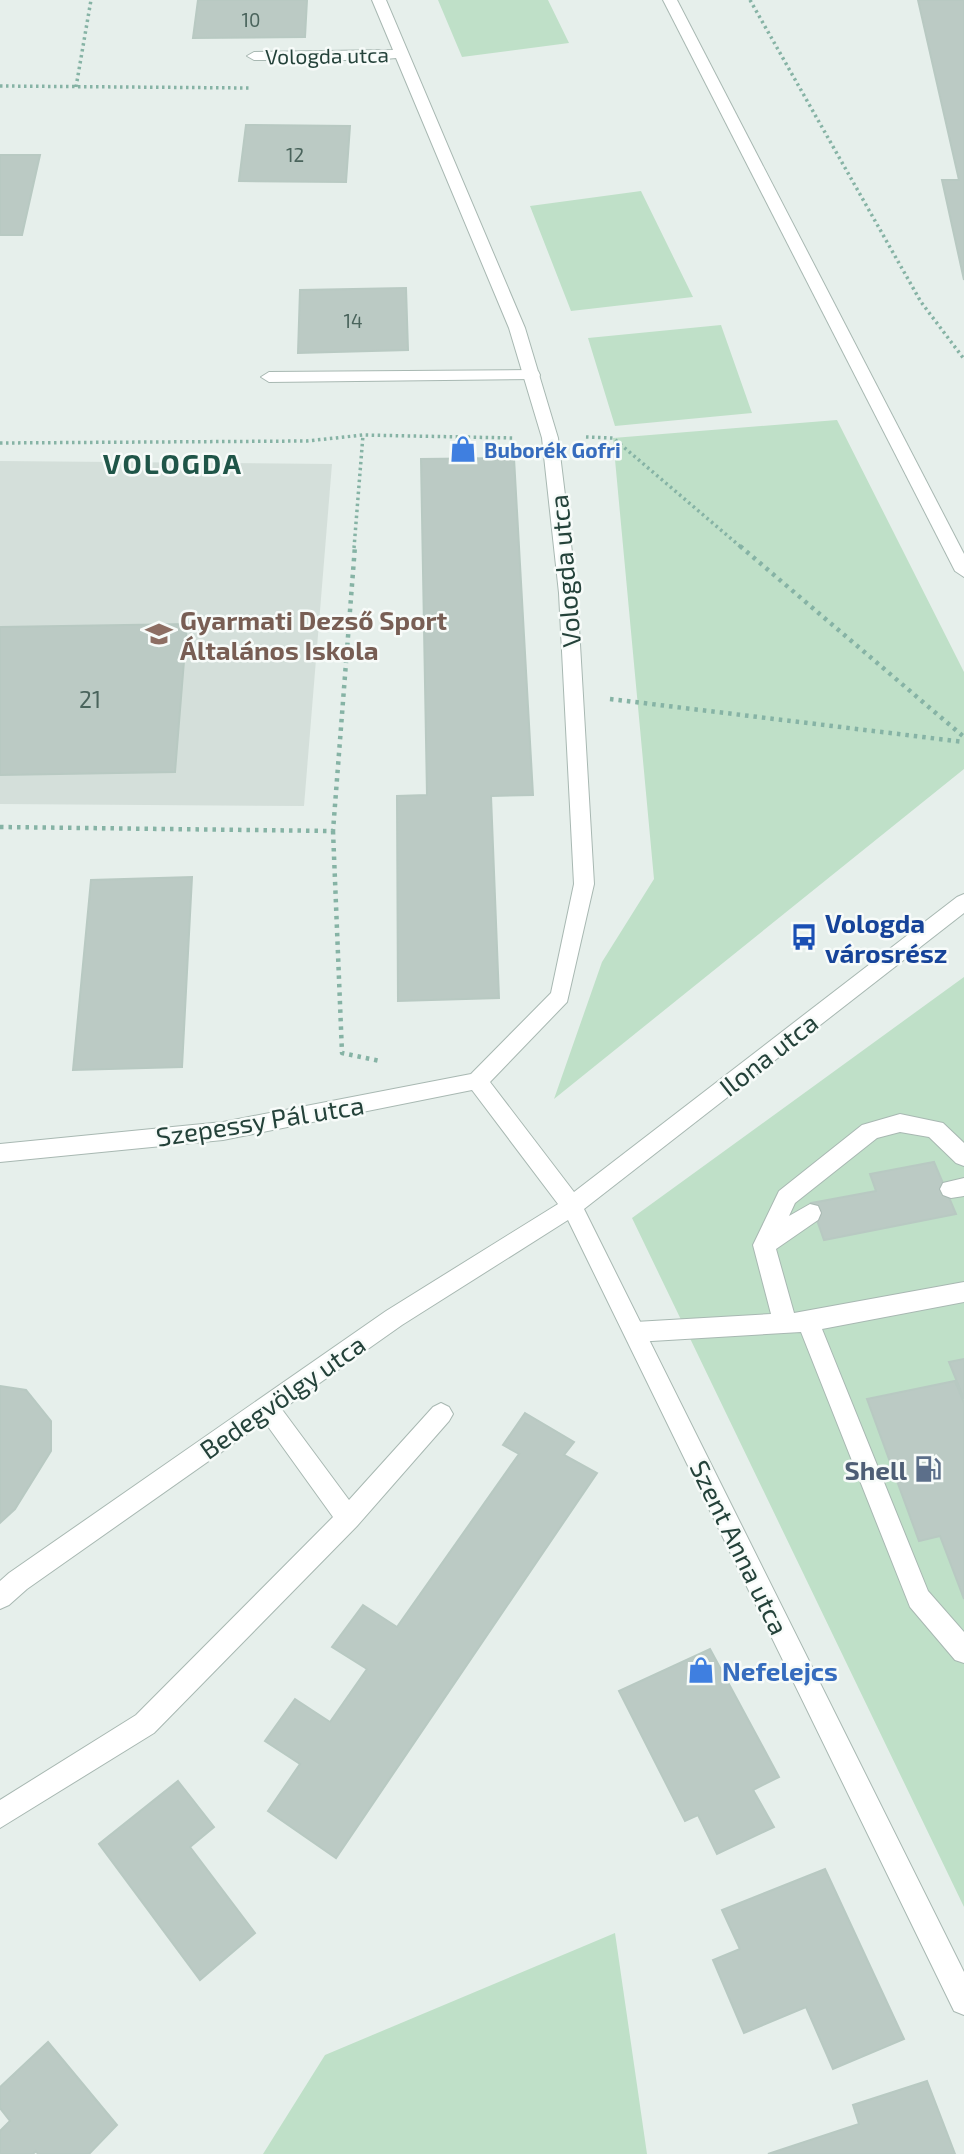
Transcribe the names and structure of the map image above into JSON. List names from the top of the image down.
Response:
{
  "streets": {
    "street": [
      "Vologda utca",
      "Ilona utca",
      "Szepessy Pál utca",
      "Bedegvölgy utca",
      "Szent Anna utca"
    ]
  },
  "crossings": [
    ["Vologda utca", "Szepessy Pál utca"],
    ["Vologda utca", "Szent Anna utca"],
    ["Ilona utca", "Bedegvölgy utca"],
    ["Ilona utca", "Szent Anna utca"],
    ["Szepessy Pál utca", "Szent Anna utca"],
    ["Bedegvölgy utca", "Szent Anna utca"]
  ],
  "districts": ["VOLOGDA"],
  "places": {
    "shop": ["Buborék Gofri", "Nefelejcs"],
    "school or university": ["Gyarmati Dezső Sport Általános Iskola"],
    "bus stop": ["Vologda városrész"],
    "fuel station": ["Shell"]
  },
  "house_numbers": [
    "10",
    "12",
    "14",
    "21"
  ]
}
